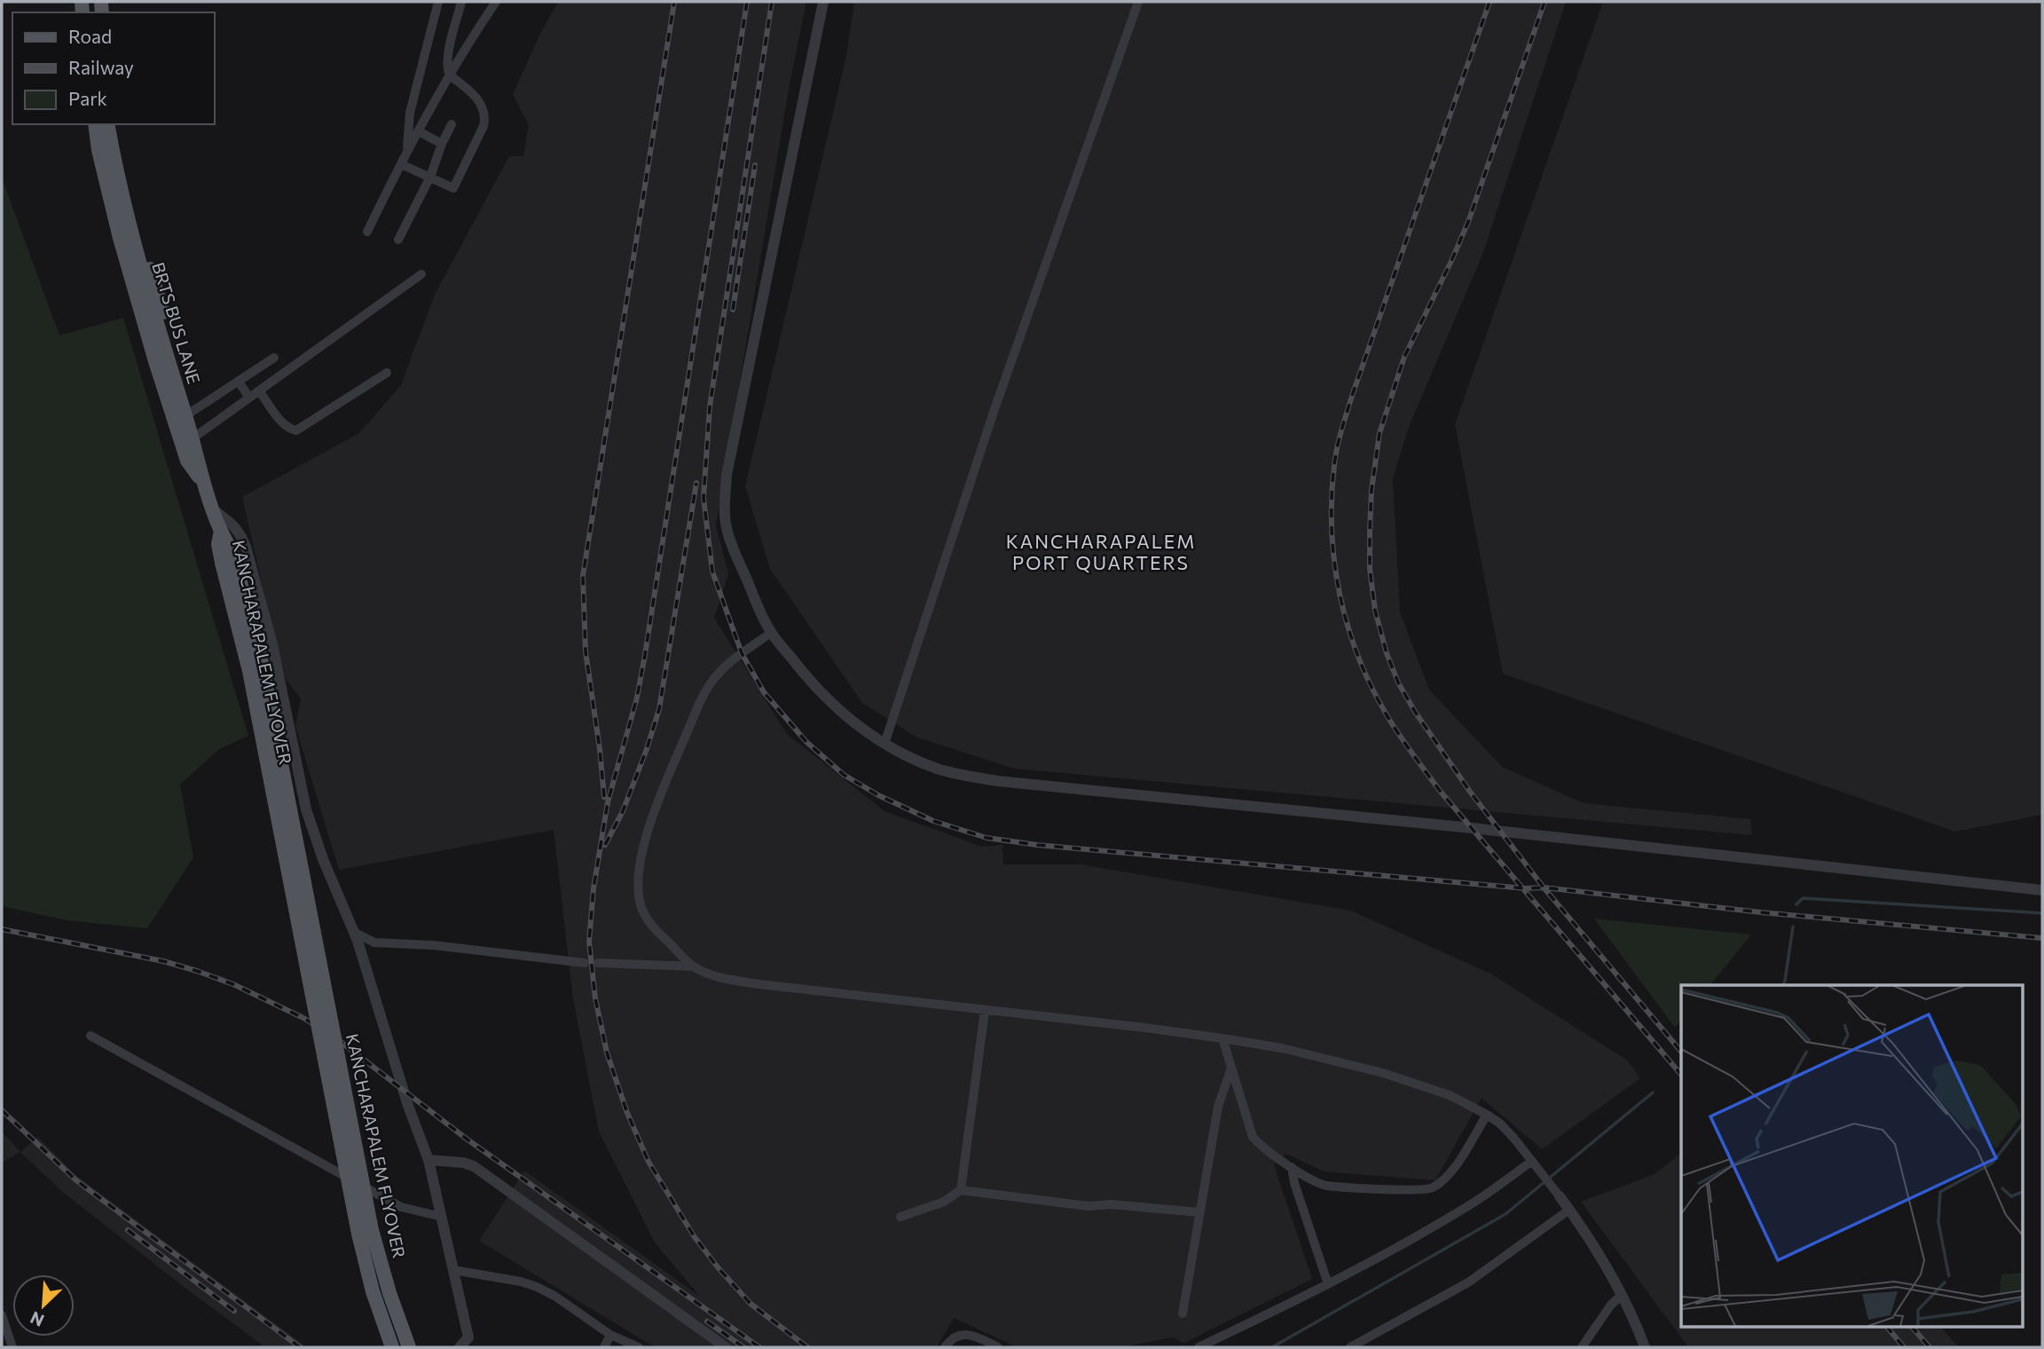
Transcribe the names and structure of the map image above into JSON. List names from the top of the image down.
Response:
{
  "streets": {
    "main road": ["BRTS BUS LANE", "KANCHARAPALEM FLYOVER"]
  },
  "crossings": [
    ["BRTS BUS LANE", "KANCHARAPALEM FLYOVER"]
  ],
  "districts": ["KANCHARAPALEM PORT QUARTERS"],
  "legend": ["Road", "Railway", "Park"],
  "north": "bottom left"
}
